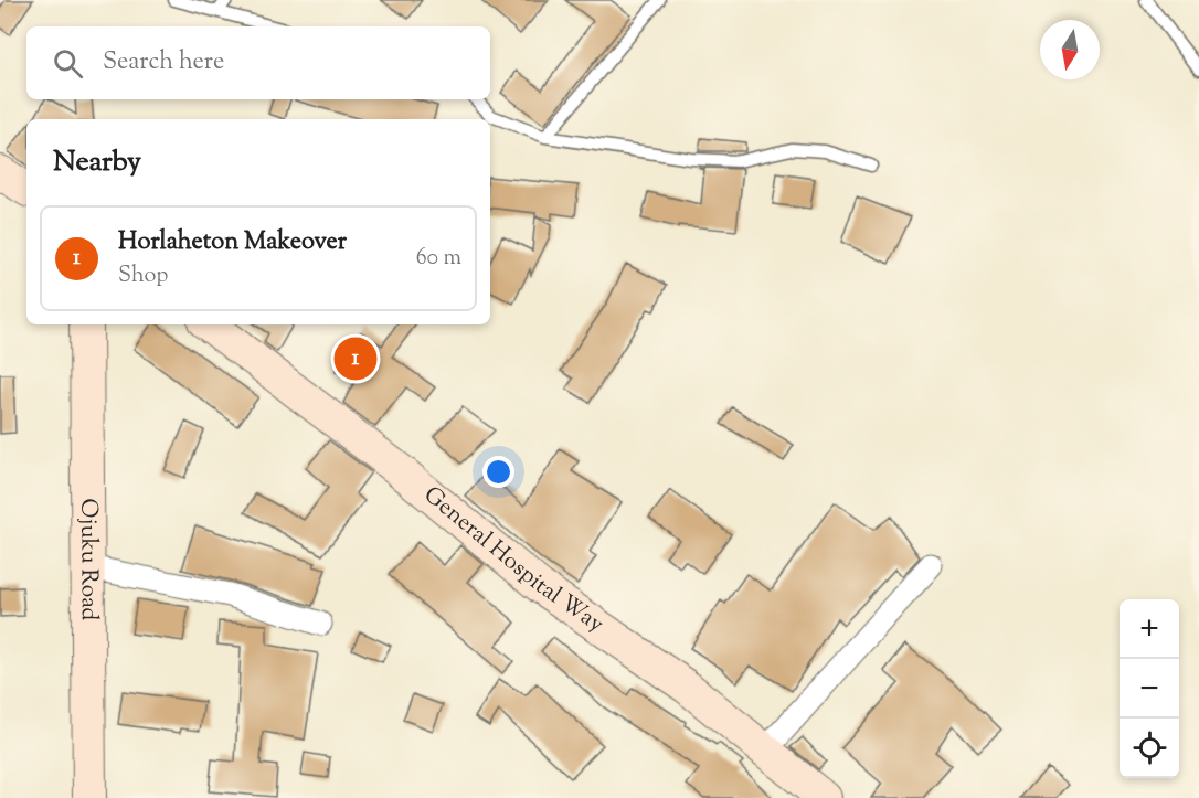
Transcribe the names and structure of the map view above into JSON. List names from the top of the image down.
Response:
{
  "streets": {
    "main road": ["Ojuku Road", "General Hospital Way"]
  },
  "north": "bottom",
  "page": {
    "search": "Search here",
    "heading": "Nearby",
    "list": [
      {
        "mark": "1",
        "name": "Horlaheton Makeover",
        "note": "Shop",
        "value": "60 m"
      }
    ],
    "pins": "1",
    "map_buttons": ["+", "−"]
  }
}
